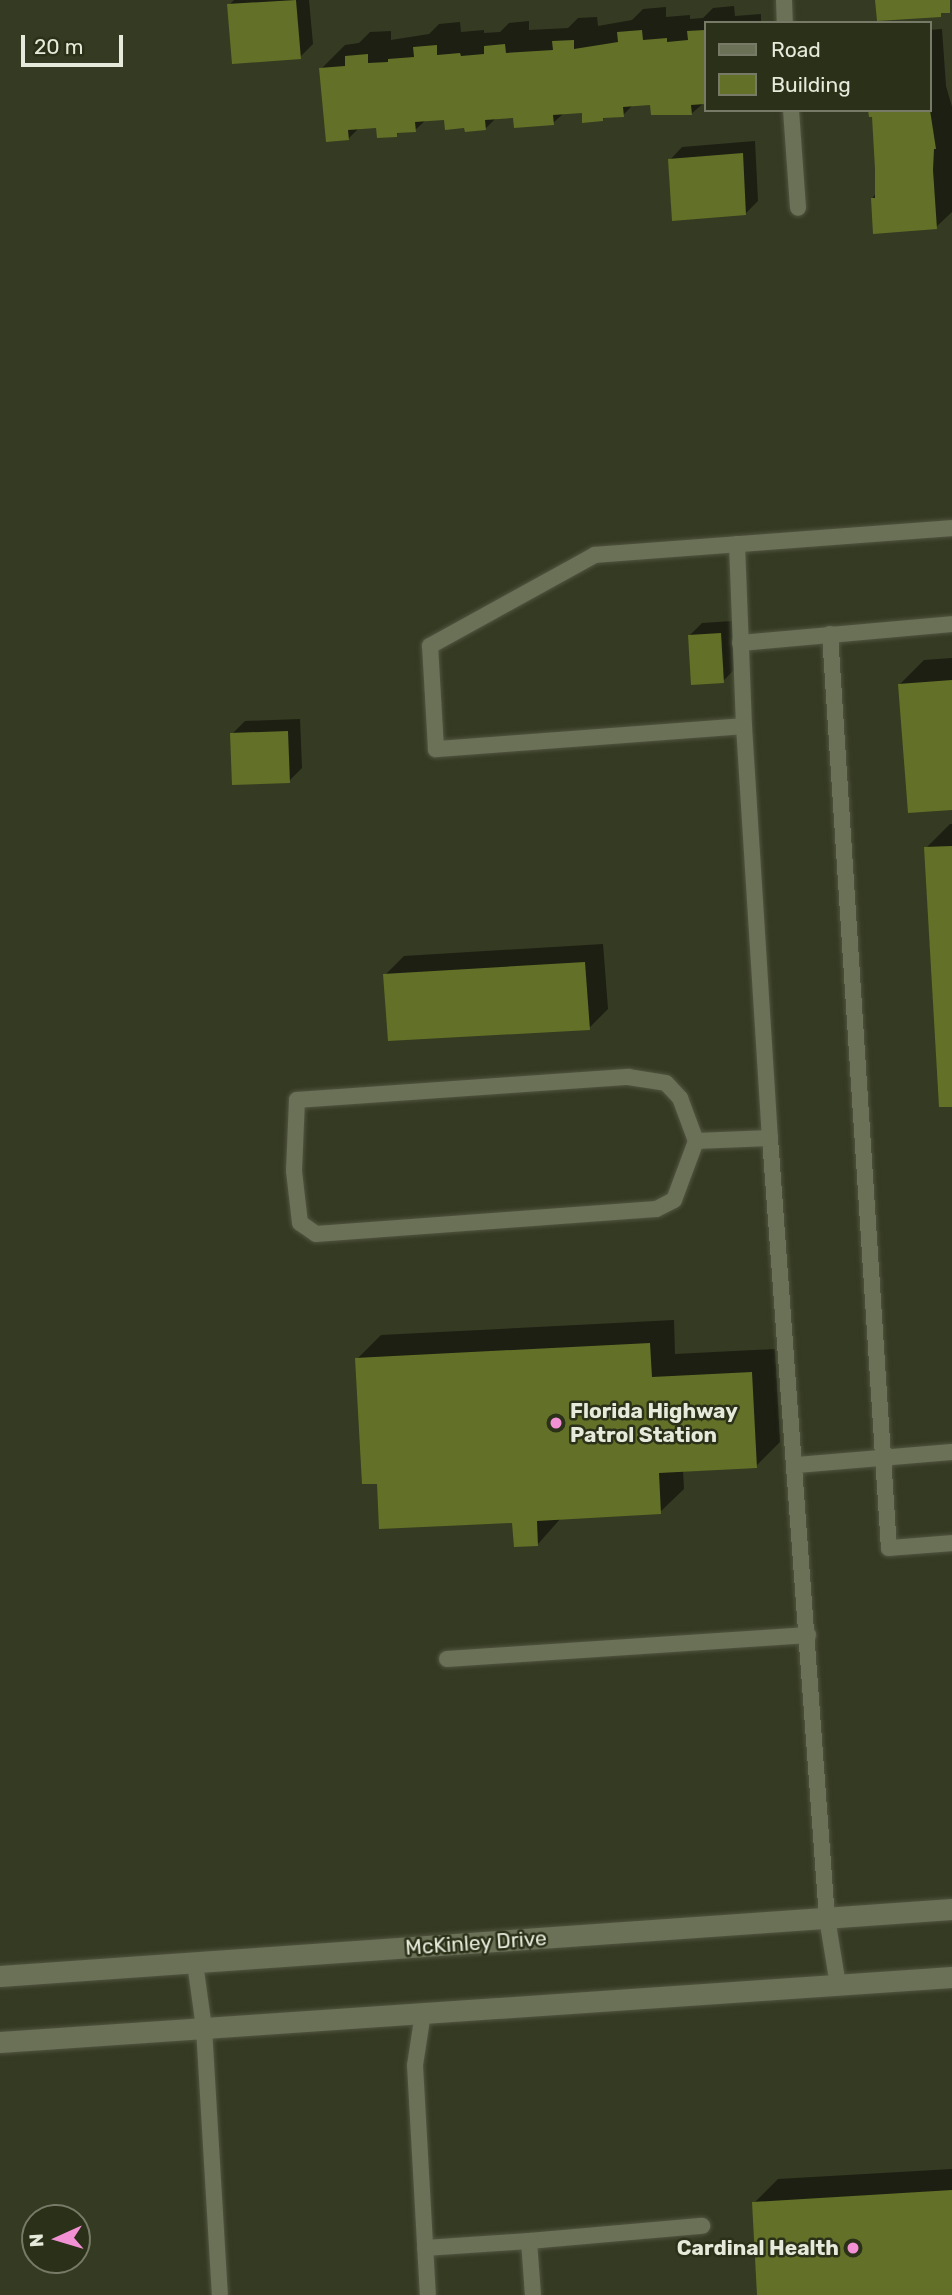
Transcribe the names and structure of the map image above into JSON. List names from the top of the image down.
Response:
{
  "streets": {
    "main road": ["McKinley Drive"]
  },
  "places": ["Florida Highway Patrol Station", "Cardinal Health"],
  "legend": ["Road", "Building"],
  "scale_bar": "20 m",
  "north": "left"
}
